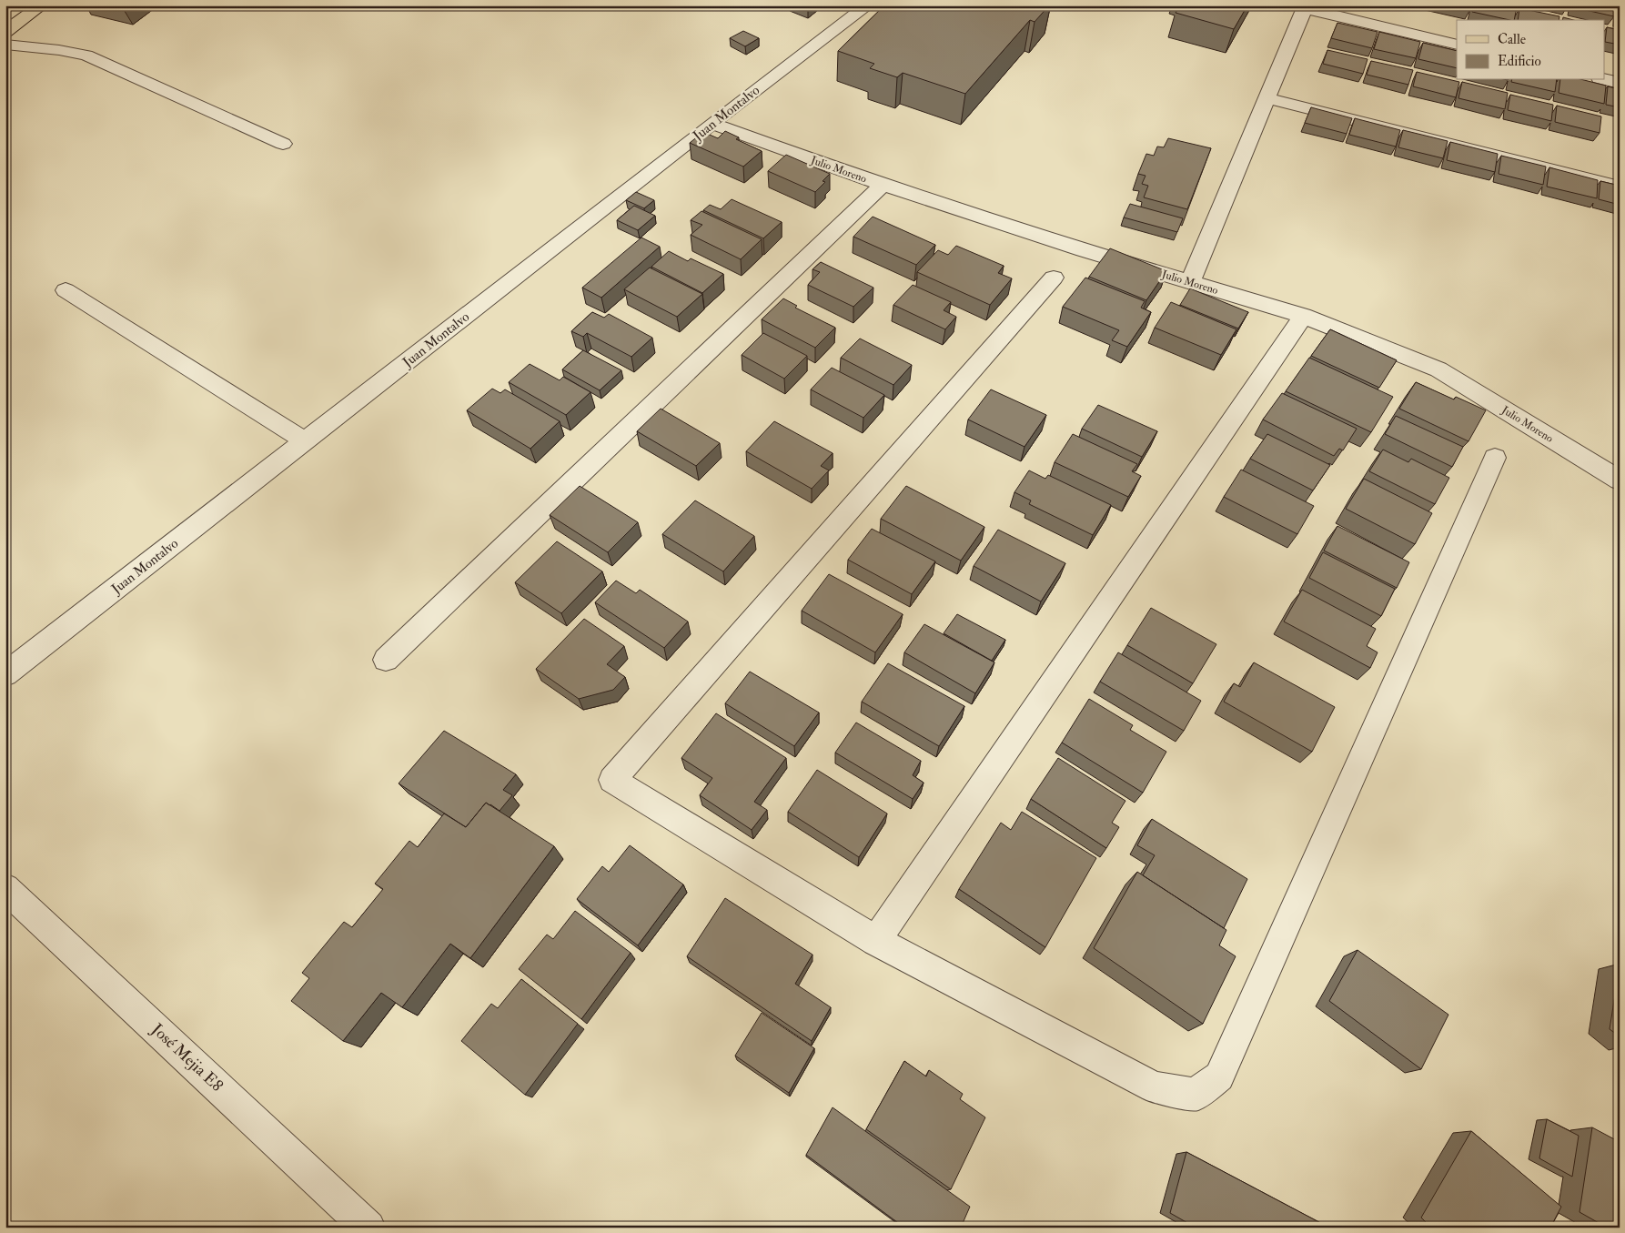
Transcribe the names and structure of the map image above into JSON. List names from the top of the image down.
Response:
{
  "streets": {
    "street": ["Juan Montalvo", "Julio Moreno", "José Mejia E8"]
  },
  "crossings": [
    ["Juan Montalvo", "Julio Moreno"]
  ],
  "legend": ["Calle", "Edificio"]
}
